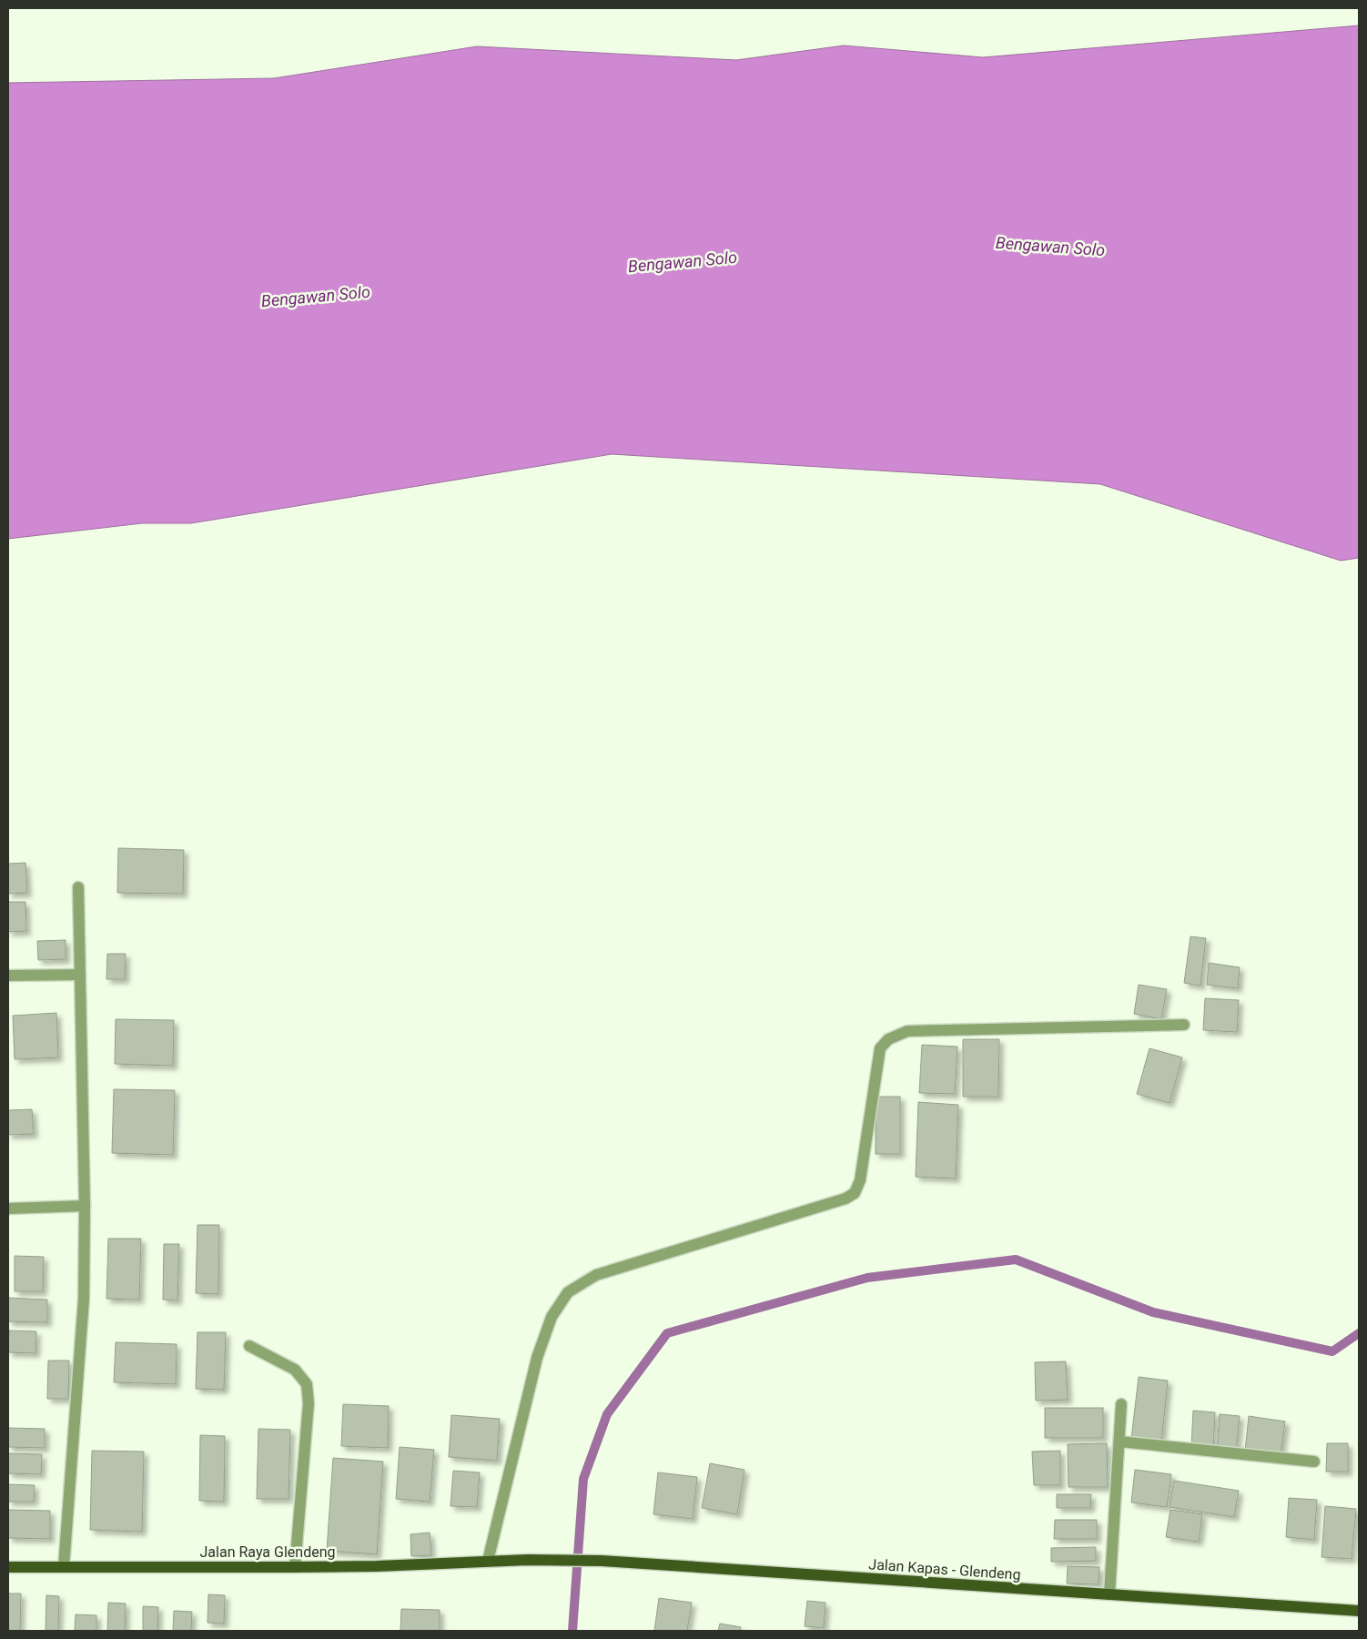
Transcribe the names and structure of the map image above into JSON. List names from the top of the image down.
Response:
{
  "streets": {
    "main road": ["Jalan Raya Glendeng", "Jalan Kapas - Glendeng"]
  },
  "crossings": [
    ["Jalan Raya Glendeng", "Jalan Kapas - Glendeng"]
  ],
  "water": ["Bengawan Solo"]
}
